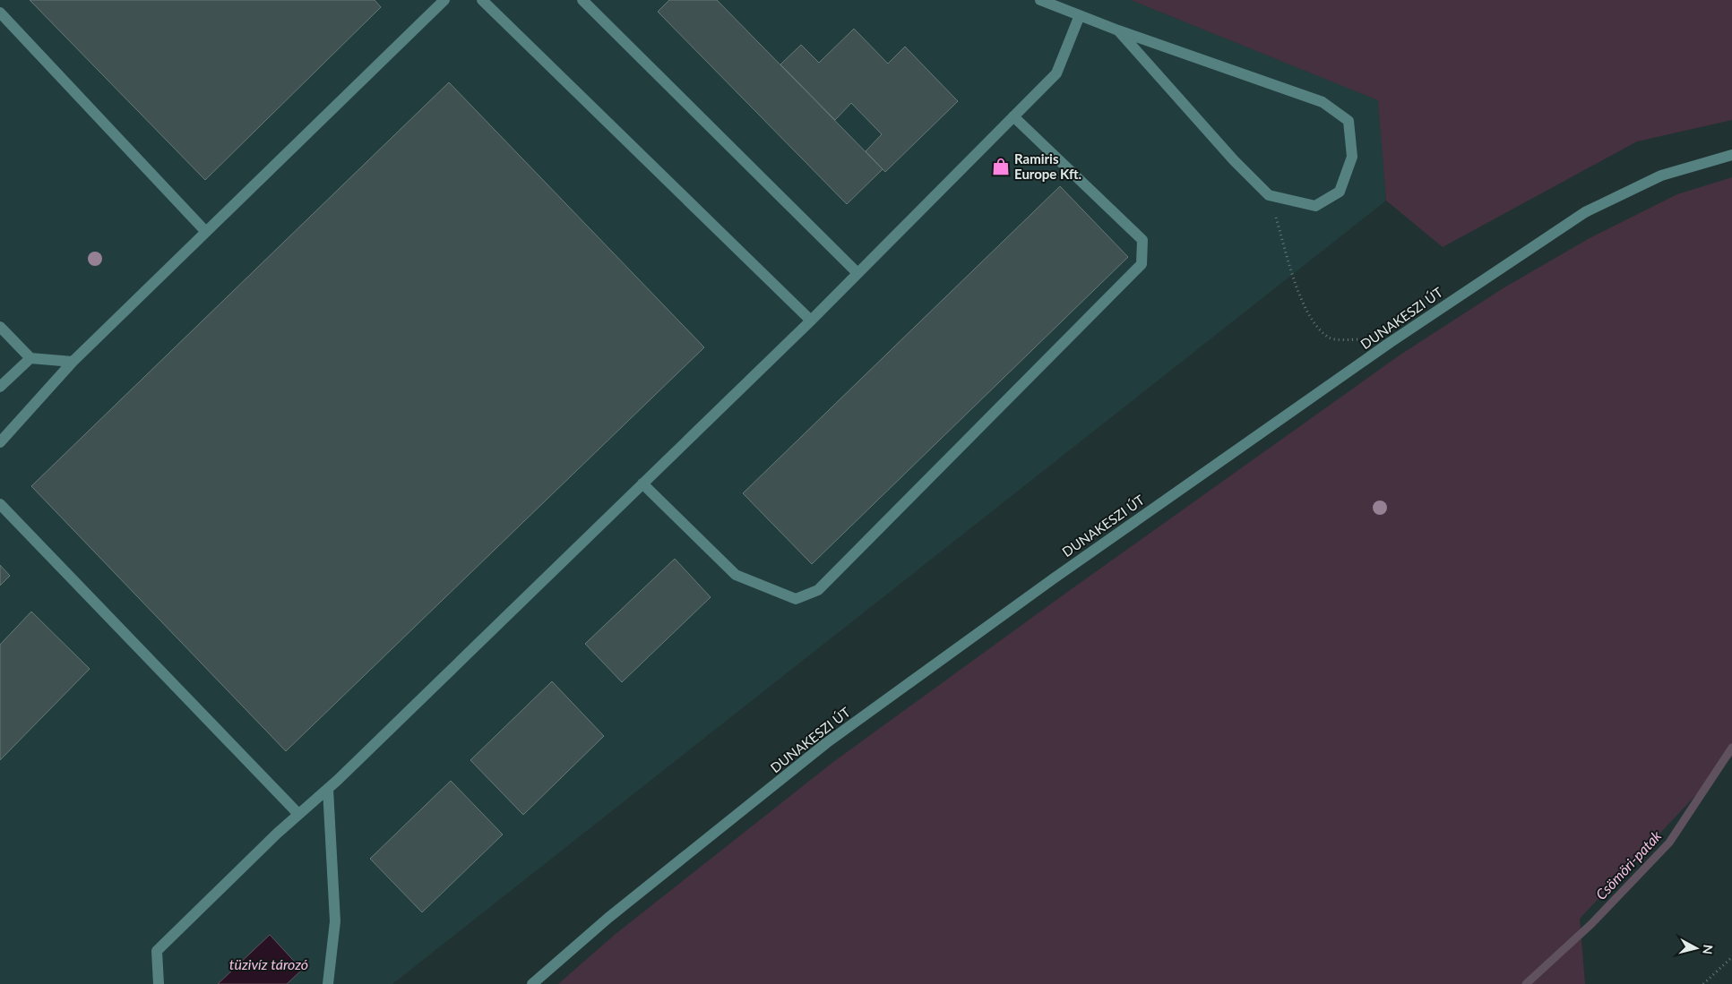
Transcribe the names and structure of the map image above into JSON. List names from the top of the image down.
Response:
{
  "streets": {
    "street": ["DUNAKESZI ÚT"]
  },
  "water": ["Csömöri-patak", "tüzivíz tározó"],
  "places": {
    "shop": ["Ramiris Europe Kft."]
  },
  "north": "right"
}
